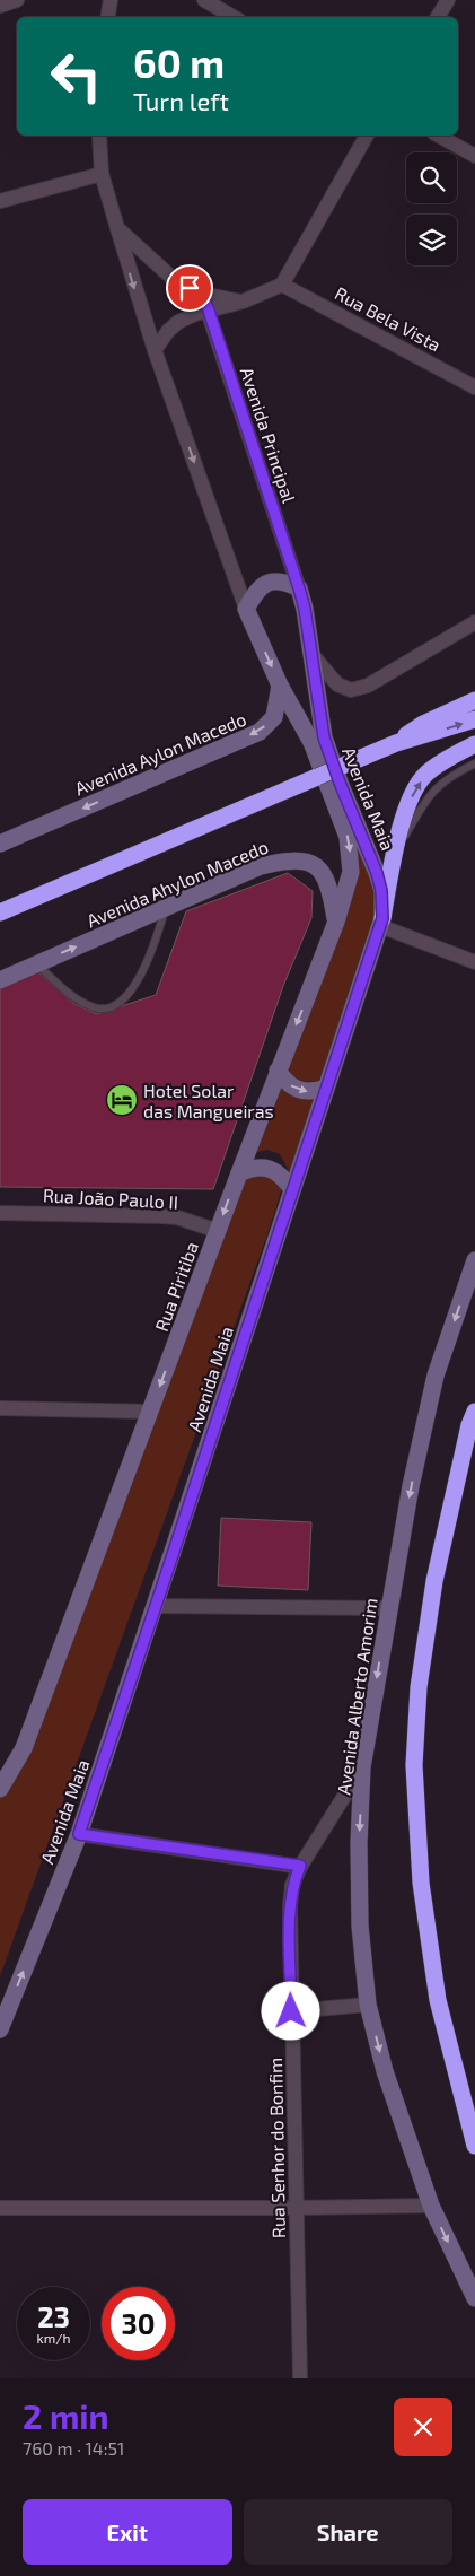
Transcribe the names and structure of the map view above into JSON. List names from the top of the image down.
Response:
{
  "streets": {
    "main road": [
      "Avenida Aylon Macedo",
      "Avenida Maia",
      "Avenida Ahylon Macedo",
      "Rua Piritiba",
      "Avenida Alberto Amorim"
    ],
    "street": [
      "Rua Bela Vista",
      "Avenida Principal",
      "Rua João Paulo II",
      "Rua Senhor do Bonfim"
    ]
  },
  "crossings": [
    ["Avenida Principal", "Avenida Maia"],
    ["Avenida Aylon Macedo", "Rua Piritiba"],
    ["Avenida Ahylon Macedo", "Rua Piritiba"],
    ["Rua João Paulo II", "Rua Piritiba"],
    ["Avenida Alberto Amorim", "Rua Senhor do Bonfim"]
  ],
  "one_way": ["Avenida Aylon Macedo", "Rua Piritiba", "Avenida Alberto Amorim"],
  "places": {
    "hotel": ["Hotel Solar das Mangueiras"]
  },
  "page": {
    "turn": ["60 m", "Turn left"],
    "speed": "23 km/h",
    "limit": "30",
    "heading": ["2 min", "760 m · 14:51"],
    "buttons": ["Exit", "Share"]
  }
}
